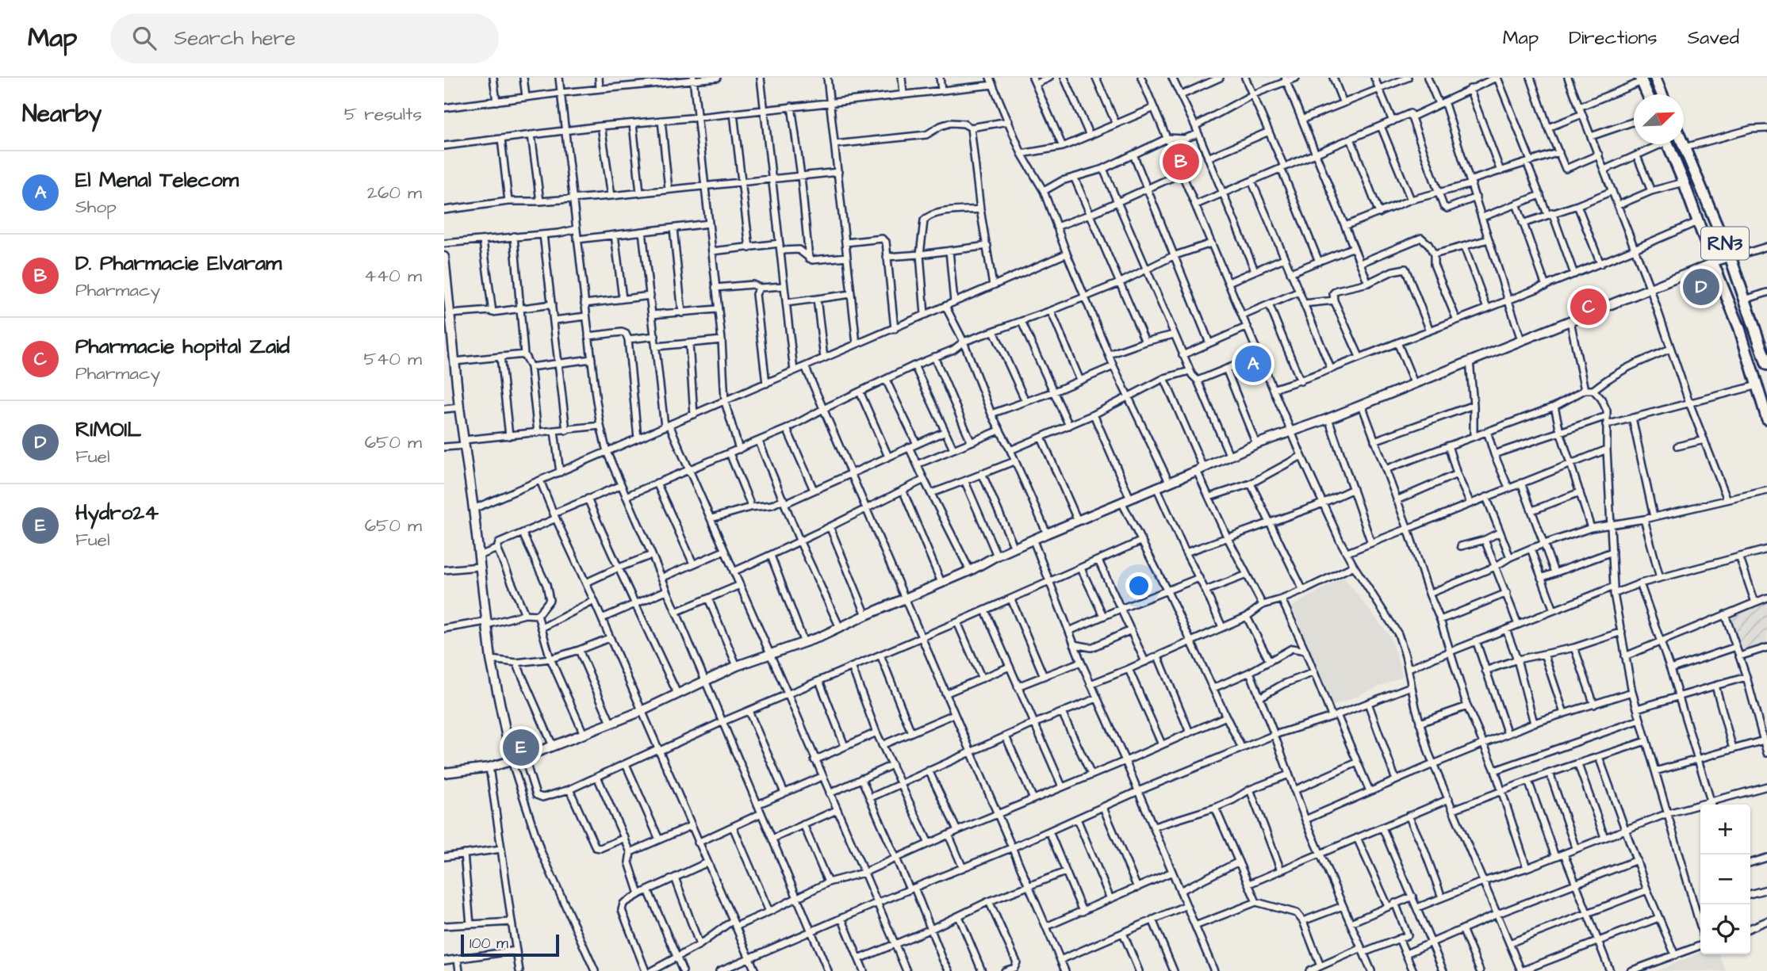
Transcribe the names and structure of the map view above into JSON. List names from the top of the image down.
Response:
{
  "streets": {
    "highway": ["RN3"]
  },
  "scale_bar": "100 m",
  "north": "top right",
  "page": {
    "header": "Map",
    "search": "Search here",
    "nav": ["Map", "Directions", "Saved"],
    "heading": ["Nearby", "5 results"],
    "pins": [
      "B",
      "D",
      "C",
      "A",
      "E"
    ],
    "list": [
      {
        "mark": "A",
        "name": "El Menal Telecom",
        "note": "Shop",
        "value": "260 m"
      },
      {
        "mark": "B",
        "name": "D. Pharmacie Elvaram",
        "note": "Pharmacy",
        "value": "440 m"
      },
      {
        "mark": "C",
        "name": "Pharmacie hopital Zaid",
        "note": "Pharmacy",
        "value": "540 m"
      },
      {
        "mark": "D",
        "name": "RIMOIL",
        "note": "Fuel",
        "value": "650 m"
      },
      {
        "mark": "E",
        "name": "Hydro24",
        "note": "Fuel",
        "value": "650 m"
      }
    ],
    "map_buttons": ["+", "−"],
    "scale": "100 m"
  }
}
